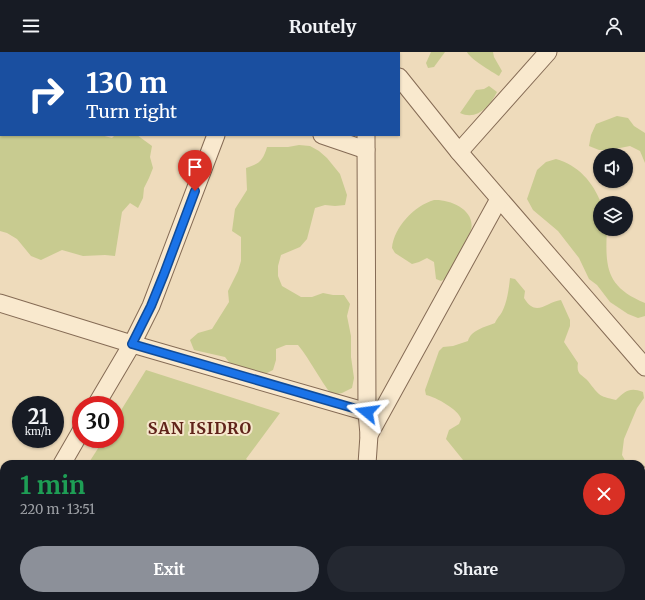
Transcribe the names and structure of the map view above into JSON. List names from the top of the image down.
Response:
{
  "districts": ["SAN ISIDRO"],
  "page": {
    "header": "Routely",
    "turn": ["130 m", "Turn right"],
    "speed": "21 km/h",
    "limit": "30",
    "heading": ["1 min", "220 m · 13:51"],
    "buttons": ["Exit", "Share"]
  }
}
